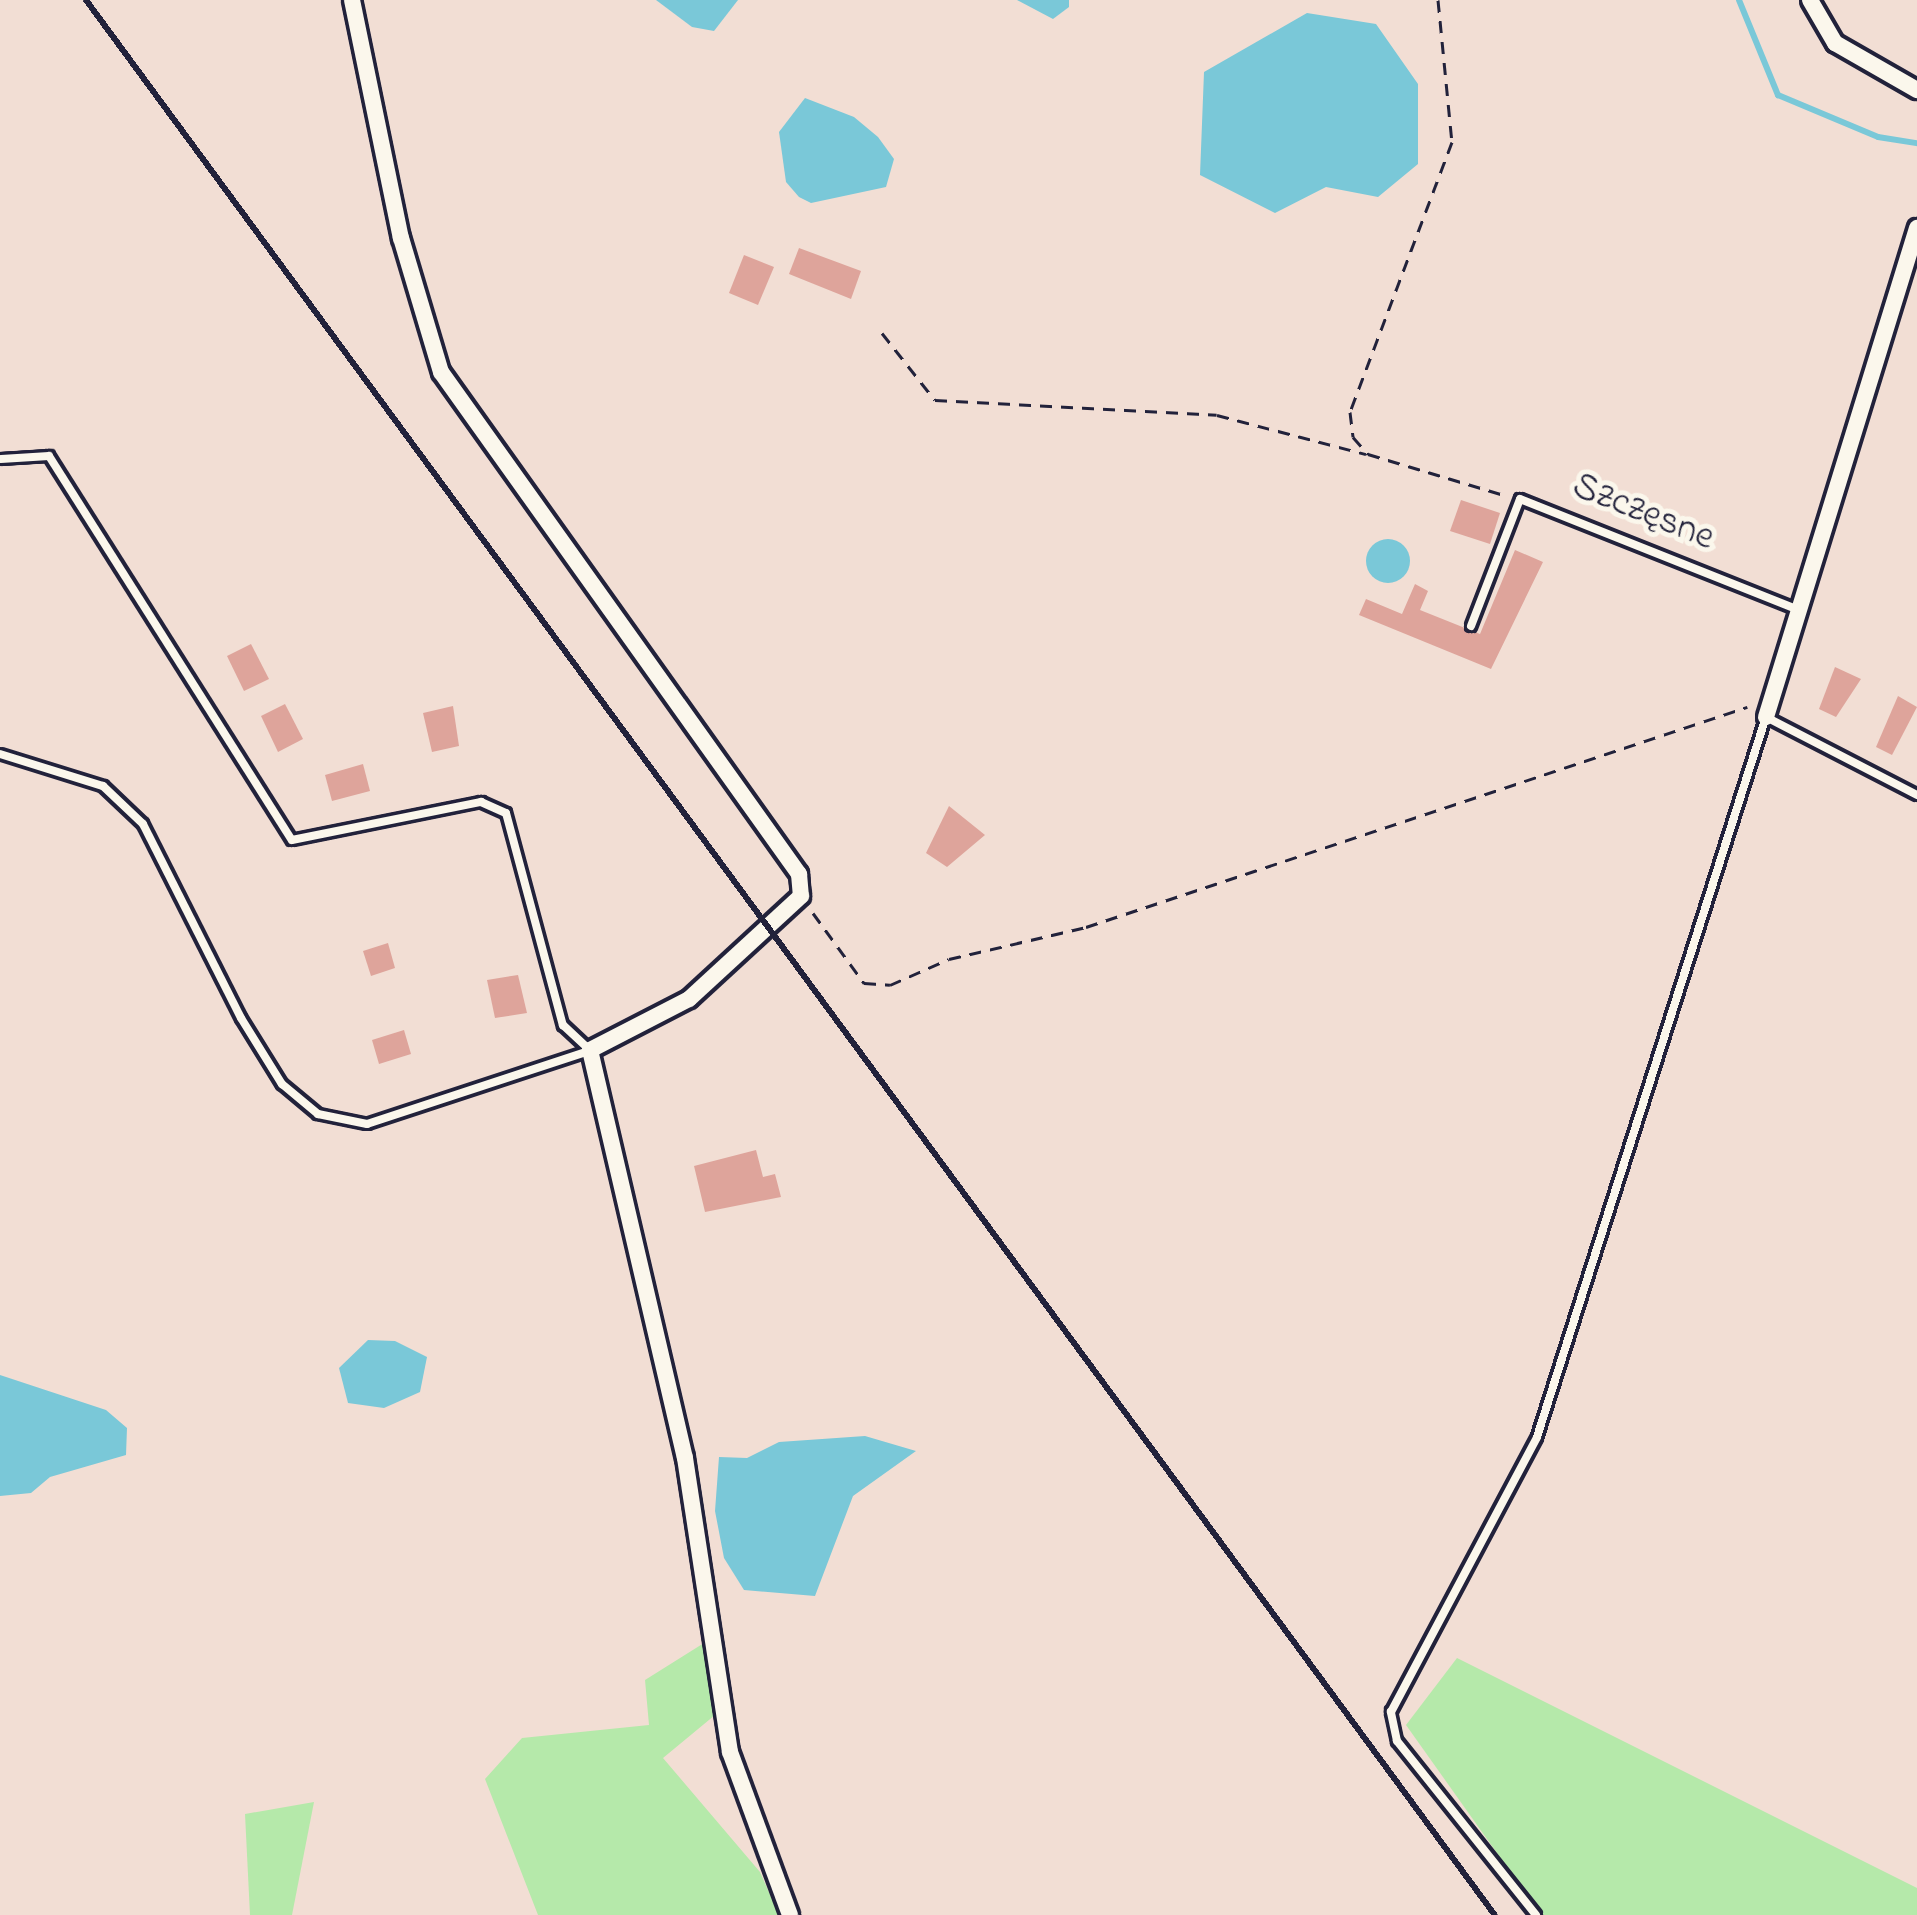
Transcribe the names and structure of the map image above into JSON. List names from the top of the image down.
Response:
{
  "streets": {
    "lane": ["Szczęsne"]
  }
}
